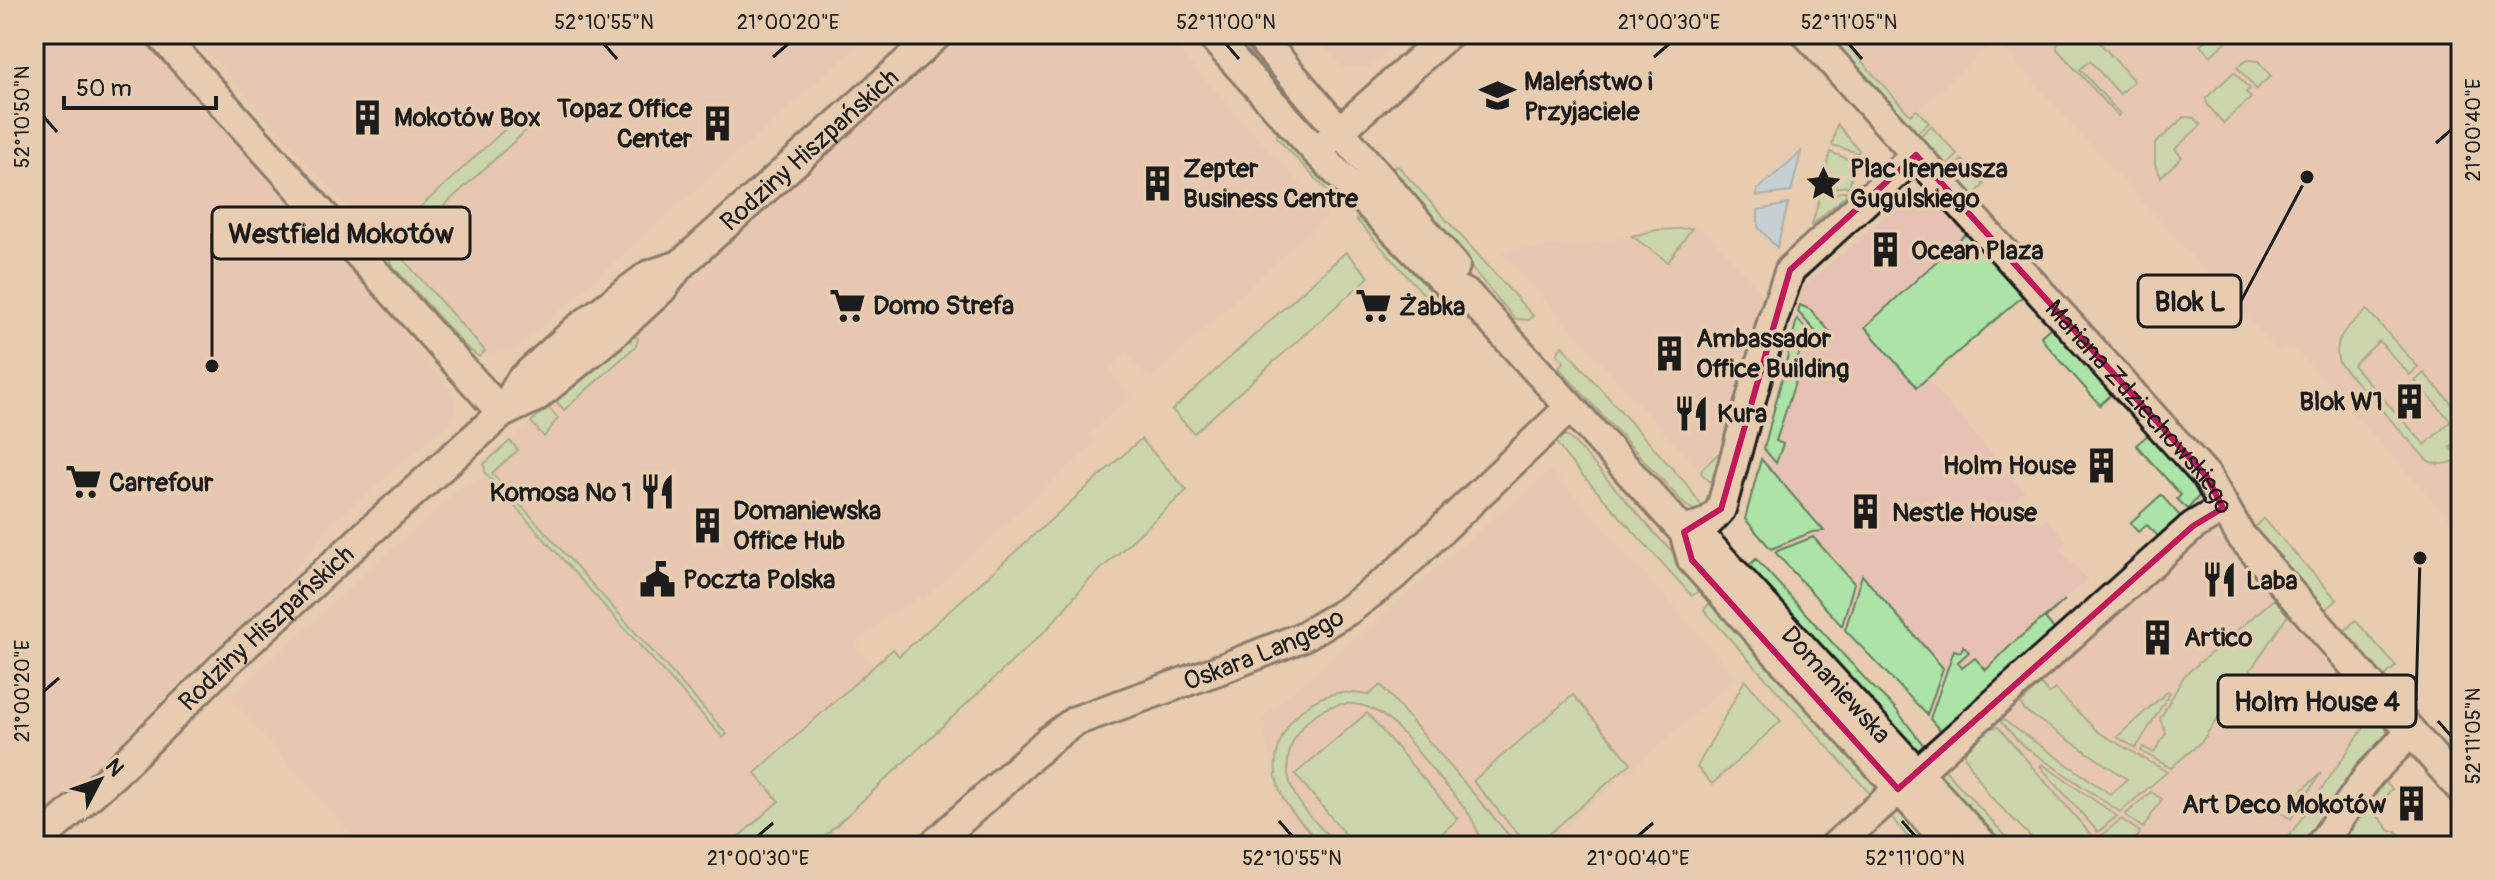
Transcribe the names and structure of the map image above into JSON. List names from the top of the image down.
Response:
{
  "streets": {
    "street": [
      "Rodziny Hiszpańskich",
      "Mariana Zdziechowskiego",
      "Oskara Langego",
      "Domaniewska"
    ]
  },
  "crossings": [
    ["Oskara Langego", "Domaniewska"]
  ],
  "places": {
    "school or university": ["Maleństwo i Przyjaciele"],
    "building": [
      "Mokotów Box",
      "Topaz Office Center",
      "Zepter Business Centre",
      "Ocean Plaza",
      "Ambassador Office Building",
      "Blok W1",
      "Holm House",
      "Nestle House",
      "Domaniewska Office Hub",
      "Artico",
      "Art Deco Mokotów"
    ],
    "other": ["Blok L", "Westfield Mokotów", "Holm House 4"],
    "place": ["Plac Ireneusza Gugulskiego"],
    "supermarket": ["Domo Strefa", "Żabka", "Carrefour"],
    "restaurant": ["Kura", "Komosa No 1", "Laba"],
    "public building": ["Poczta Polska"]
  },
  "scale_bar": "50 m",
  "north": "top right",
  "coordinates": [
    "52°10'55\"N",
    "21°00'20\"E",
    "52°11'00\"N",
    "21°00'30\"E",
    "52°11'05\"N",
    "52°10'50\"N",
    "21°00'40\"E"
  ]
}
